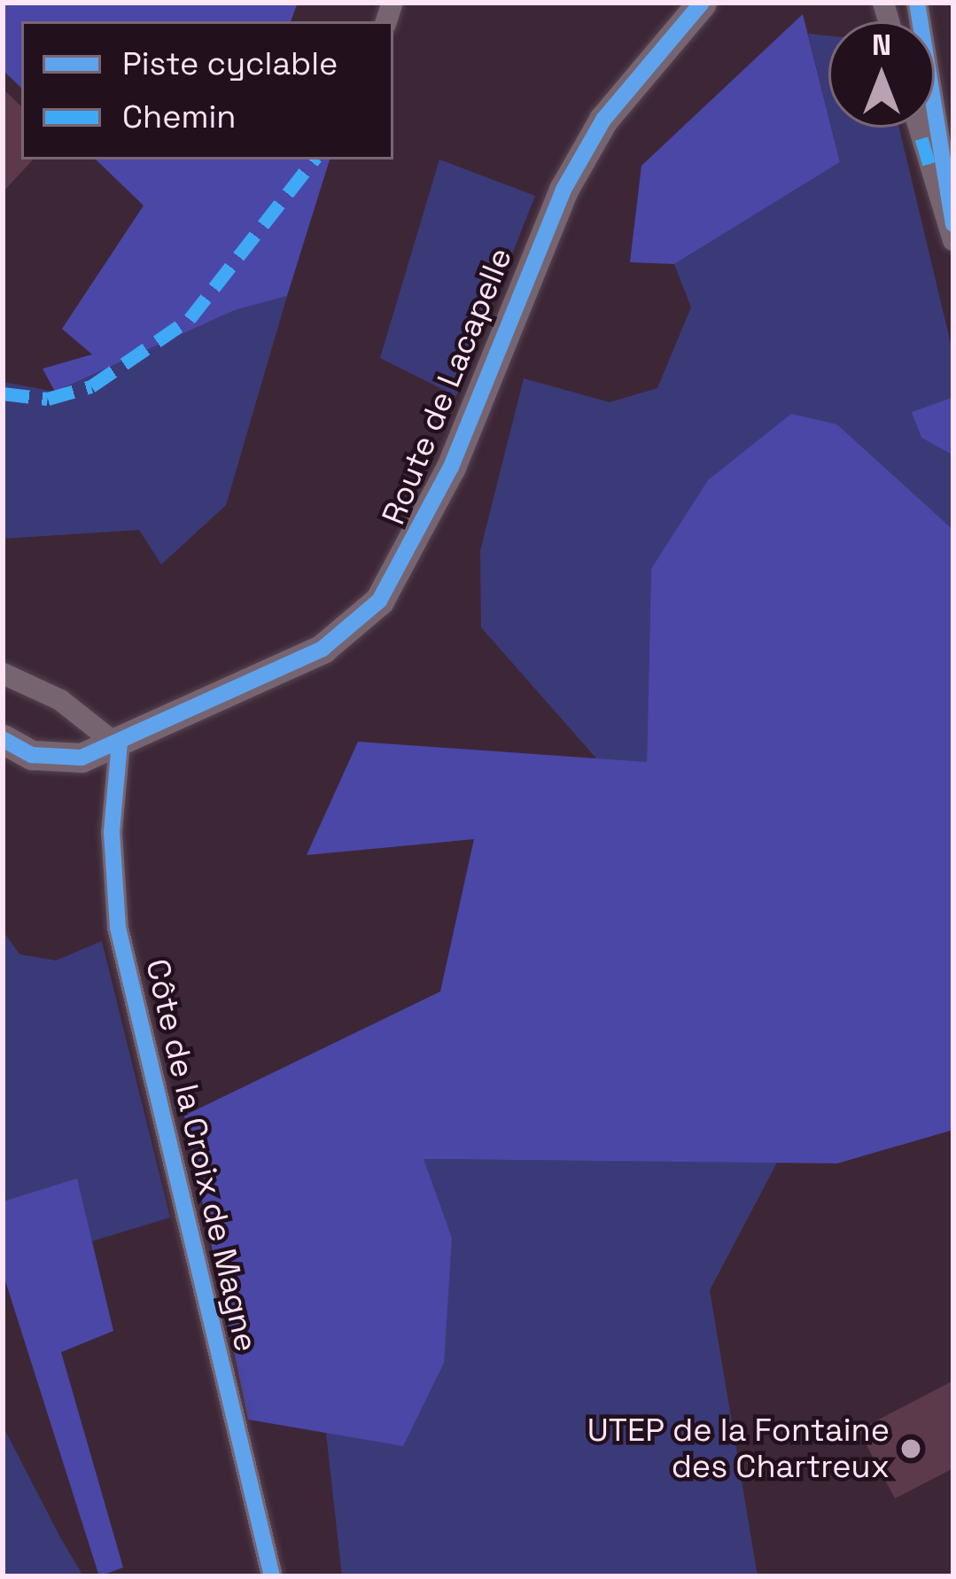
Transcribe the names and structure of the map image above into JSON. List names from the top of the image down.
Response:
{
  "streets": {
    "street": ["Route de Lacapelle", "Côte de la Croix de Magne"]
  },
  "crossings": [
    ["Route de Lacapelle", "Côte de la Croix de Magne"]
  ],
  "places": ["UTEP de la Fontaine des Chartreux"],
  "legend": ["Piste cyclable", "Chemin"],
  "north": "top"
}
